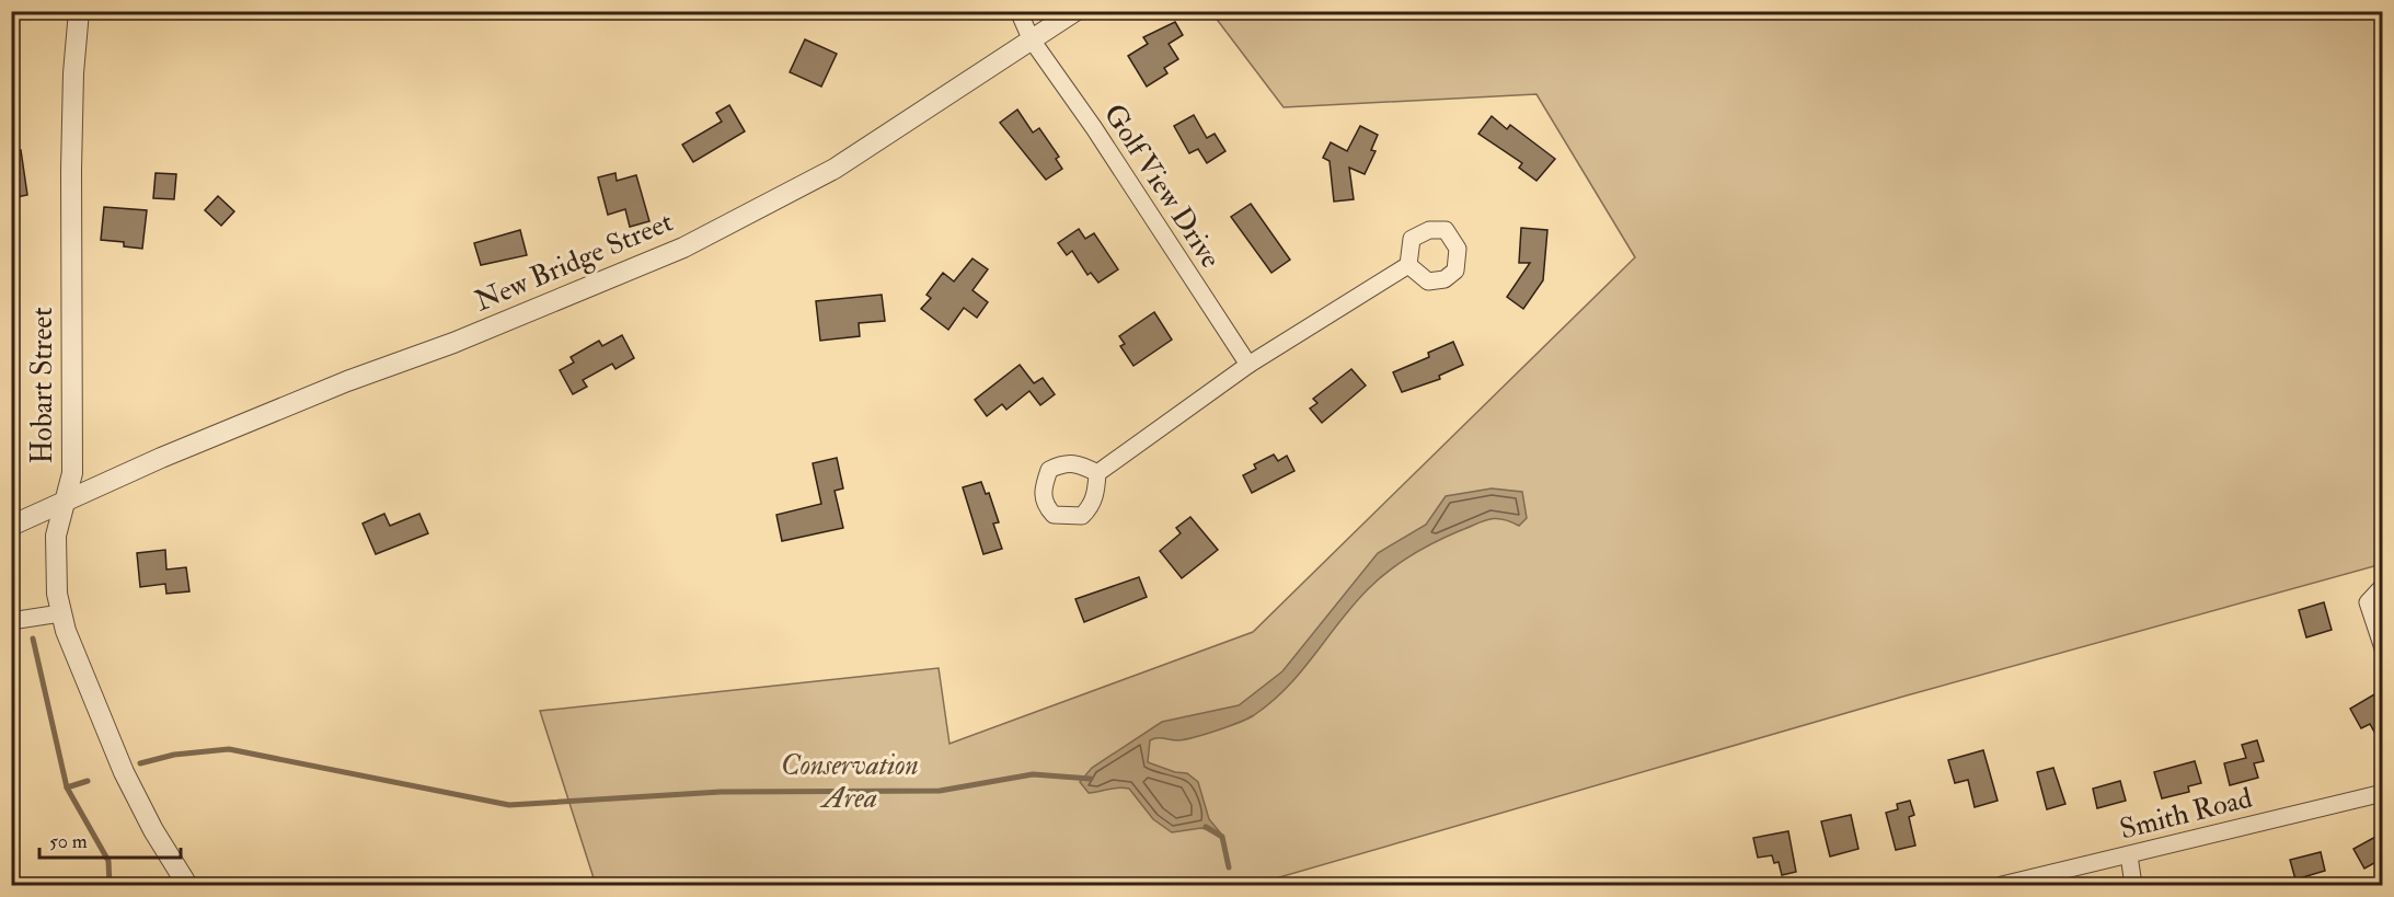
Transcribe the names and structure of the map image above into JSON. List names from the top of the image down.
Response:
{
  "streets": {
    "street": [
      "Golf View Drive",
      "New Bridge Street",
      "Hobart Street",
      "Smith Road"
    ]
  },
  "crossings": [
    ["Golf View Drive", "New Bridge Street"],
    ["New Bridge Street", "Hobart Street"]
  ],
  "parks": ["Conservation Area"],
  "scale_bar": "50 m"
}
